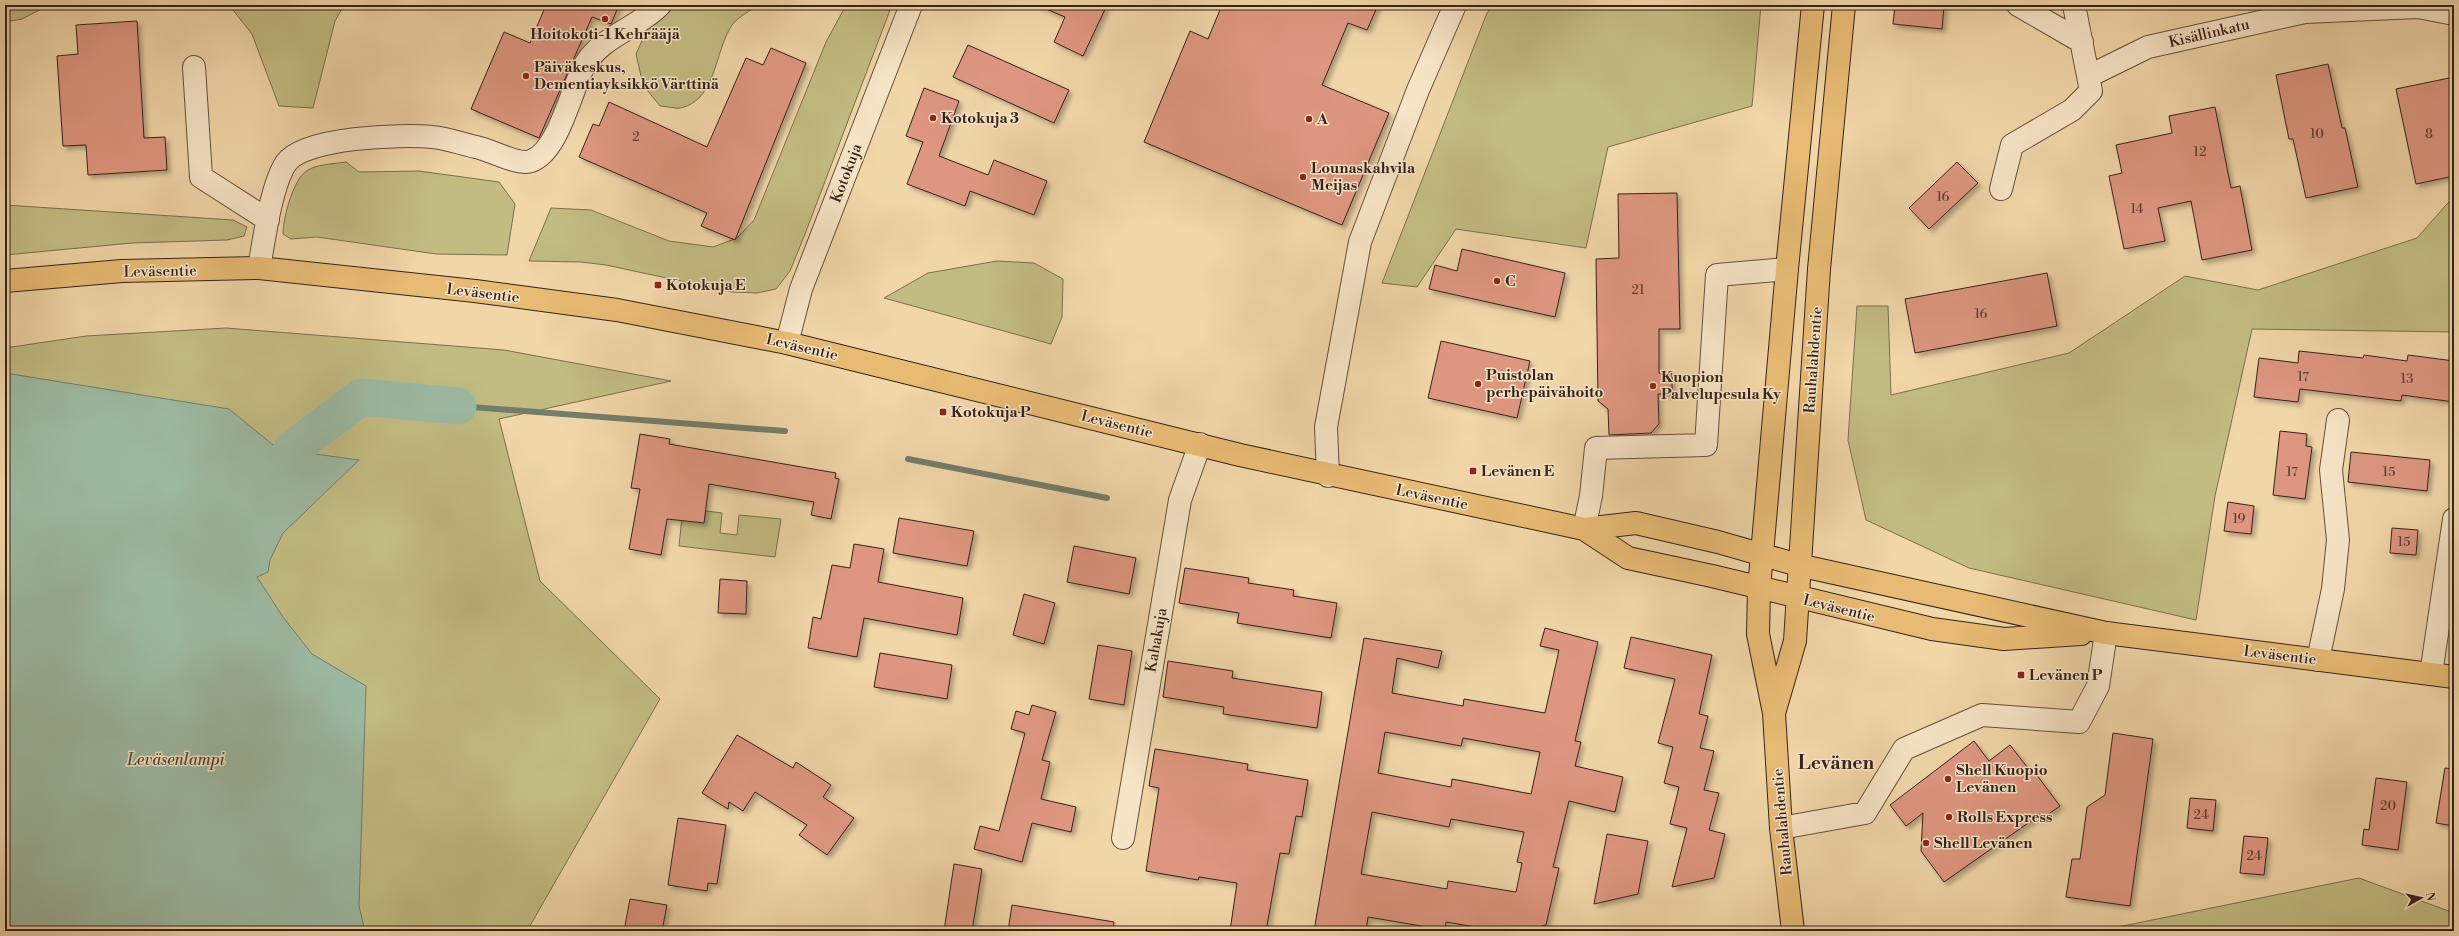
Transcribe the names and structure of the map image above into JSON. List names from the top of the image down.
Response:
{
  "streets": {
    "main road": ["Leväsentie", "Rauhalahdentie"],
    "street": ["Kisällinkatu", "Kotokuja", "Kahakuja"]
  },
  "crossings": [
    ["Kotokuja", "Leväsentie"],
    ["Leväsentie", "Rauhalahdentie"],
    ["Leväsentie", "Kahakuja"]
  ],
  "districts": ["Levänen"],
  "water": ["Leväsenlampi"],
  "places": {
    "other": [
      "Hoitokoti-1 Kehrääjä",
      "Päiväkeskus, Dementiayksikkö Värttinä",
      "Kotokuja 3",
      "A",
      "Lounaskahvila Meijas",
      "C",
      "Puistolan perhepäivähoito",
      "Kuopion Palvelupesula Ky",
      "Shell Kuopio Levänen",
      "Rolls Express",
      "Shell Levänen"
    ],
    "transit": [
      "Kotokuja E",
      "Kotokuja P",
      "Levänen E",
      "Levänen P"
    ]
  },
  "house_numbers": [
    "10",
    "8",
    "2",
    "12",
    "16",
    "14",
    "21",
    "16",
    "17",
    "13",
    "17",
    "15",
    "19",
    "15",
    "20",
    "24",
    "24"
  ],
  "north": "right"
}
